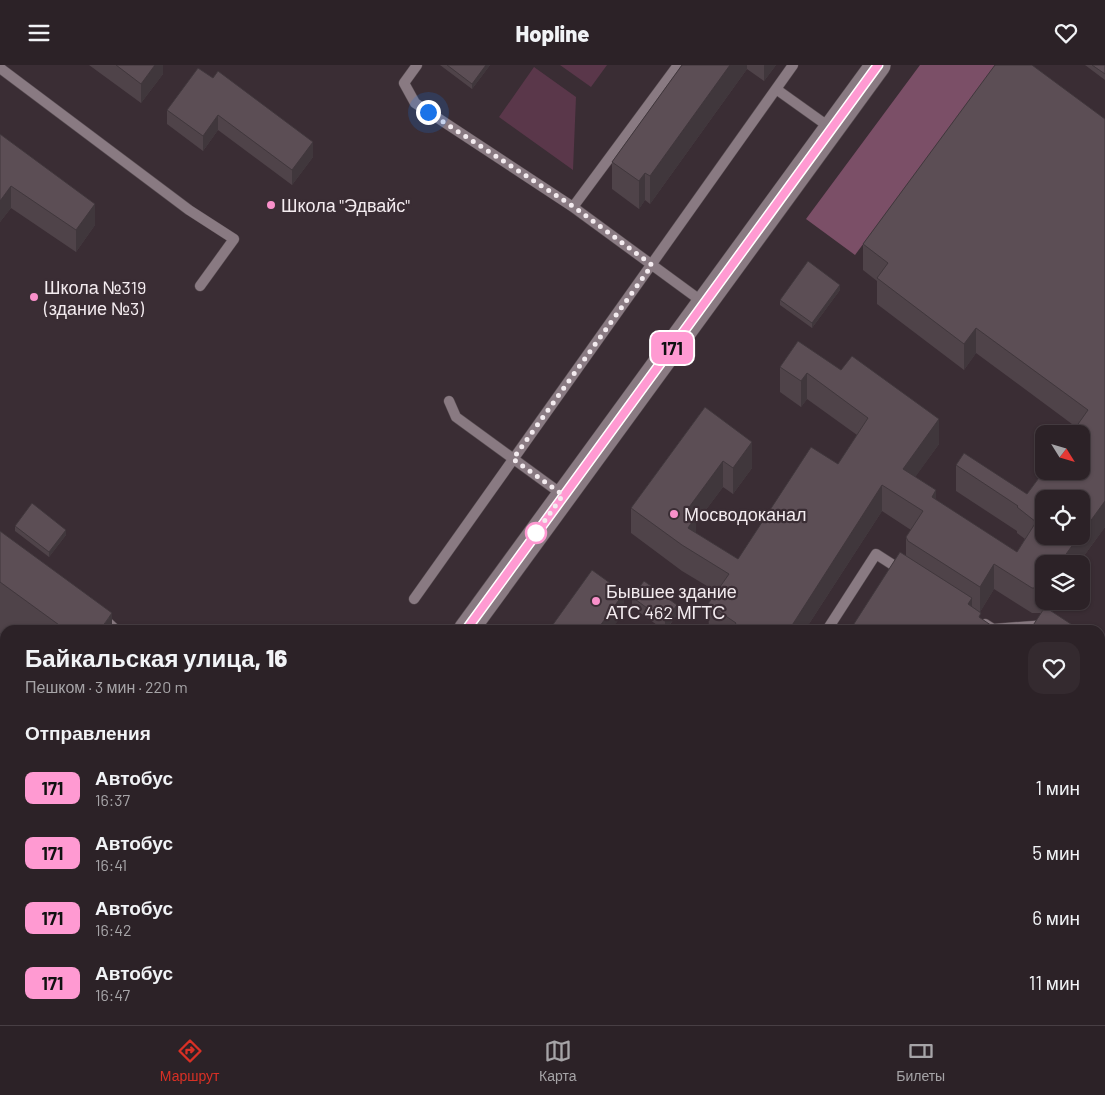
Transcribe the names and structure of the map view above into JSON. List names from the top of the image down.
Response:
{
  "places": [
    "Школа \"Эдвайс\"",
    "Школа №319 (здание №3)",
    "Мосводоканал",
    "Бывшее здание АТС 462 МГТС"
  ],
  "lines": ["bus line 171"],
  "north": "bottom right",
  "page": {
    "header": "Hopline",
    "on_map": "171",
    "heading": [
      ["Байкальская улица, 16", "Пешком · 3 мин · 220 m"],
      "Отправления"
    ],
    "list": [
      {
        "mark": "171",
        "name": "Автобус",
        "note": "16:37",
        "value": "1 мин"
      },
      {
        "mark": "171",
        "name": "Автобус",
        "note": "16:41",
        "value": "5 мин"
      },
      {
        "mark": "171",
        "name": "Автобус",
        "note": "16:42",
        "value": "6 мин"
      },
      {
        "mark": "171",
        "name": "Автобус",
        "note": "16:47",
        "value": "11 мин"
      }
    ],
    "tabs": ["Маршрут", "Карта", "Билеты"]
  }
}
